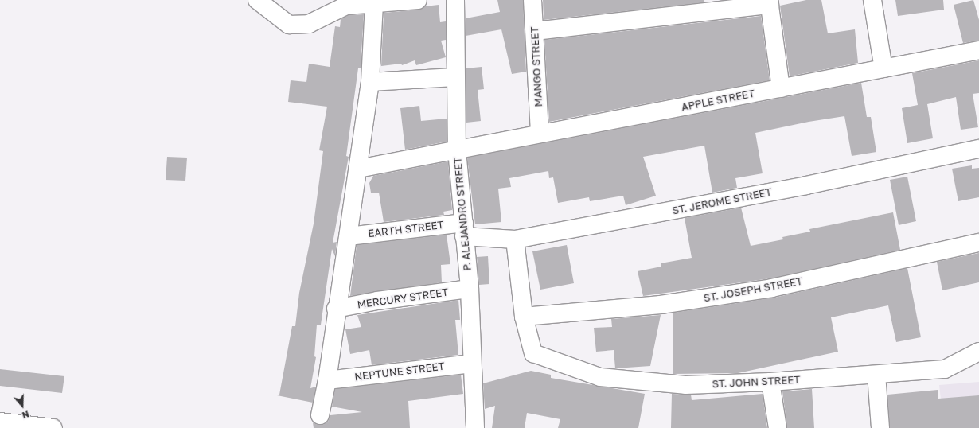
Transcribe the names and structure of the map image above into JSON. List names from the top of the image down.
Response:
{
  "streets": {
    "street": [
      "MANGO STREET",
      "APPLE STREET",
      "ST. JEROME STREET",
      "P. ALEJANDRO STREET",
      "EARTH STREET",
      "ST. JOSEPH STREET",
      "MERCURY STREET",
      "NEPTUNE STREET",
      "ST. JOHN STREET"
    ]
  },
  "crossings": [
    ["MANGO STREET", "APPLE STREET"],
    ["APPLE STREET", "P. ALEJANDRO STREET"],
    ["ST. JEROME STREET", "P. ALEJANDRO STREET"],
    ["ST. JEROME STREET", "EARTH STREET"],
    ["P. ALEJANDRO STREET", "EARTH STREET"],
    ["P. ALEJANDRO STREET", "MERCURY STREET"],
    ["P. ALEJANDRO STREET", "NEPTUNE STREET"],
    ["ST. JOSEPH STREET", "ST. JOHN STREET"]
  ],
  "north": "bottom"
}
